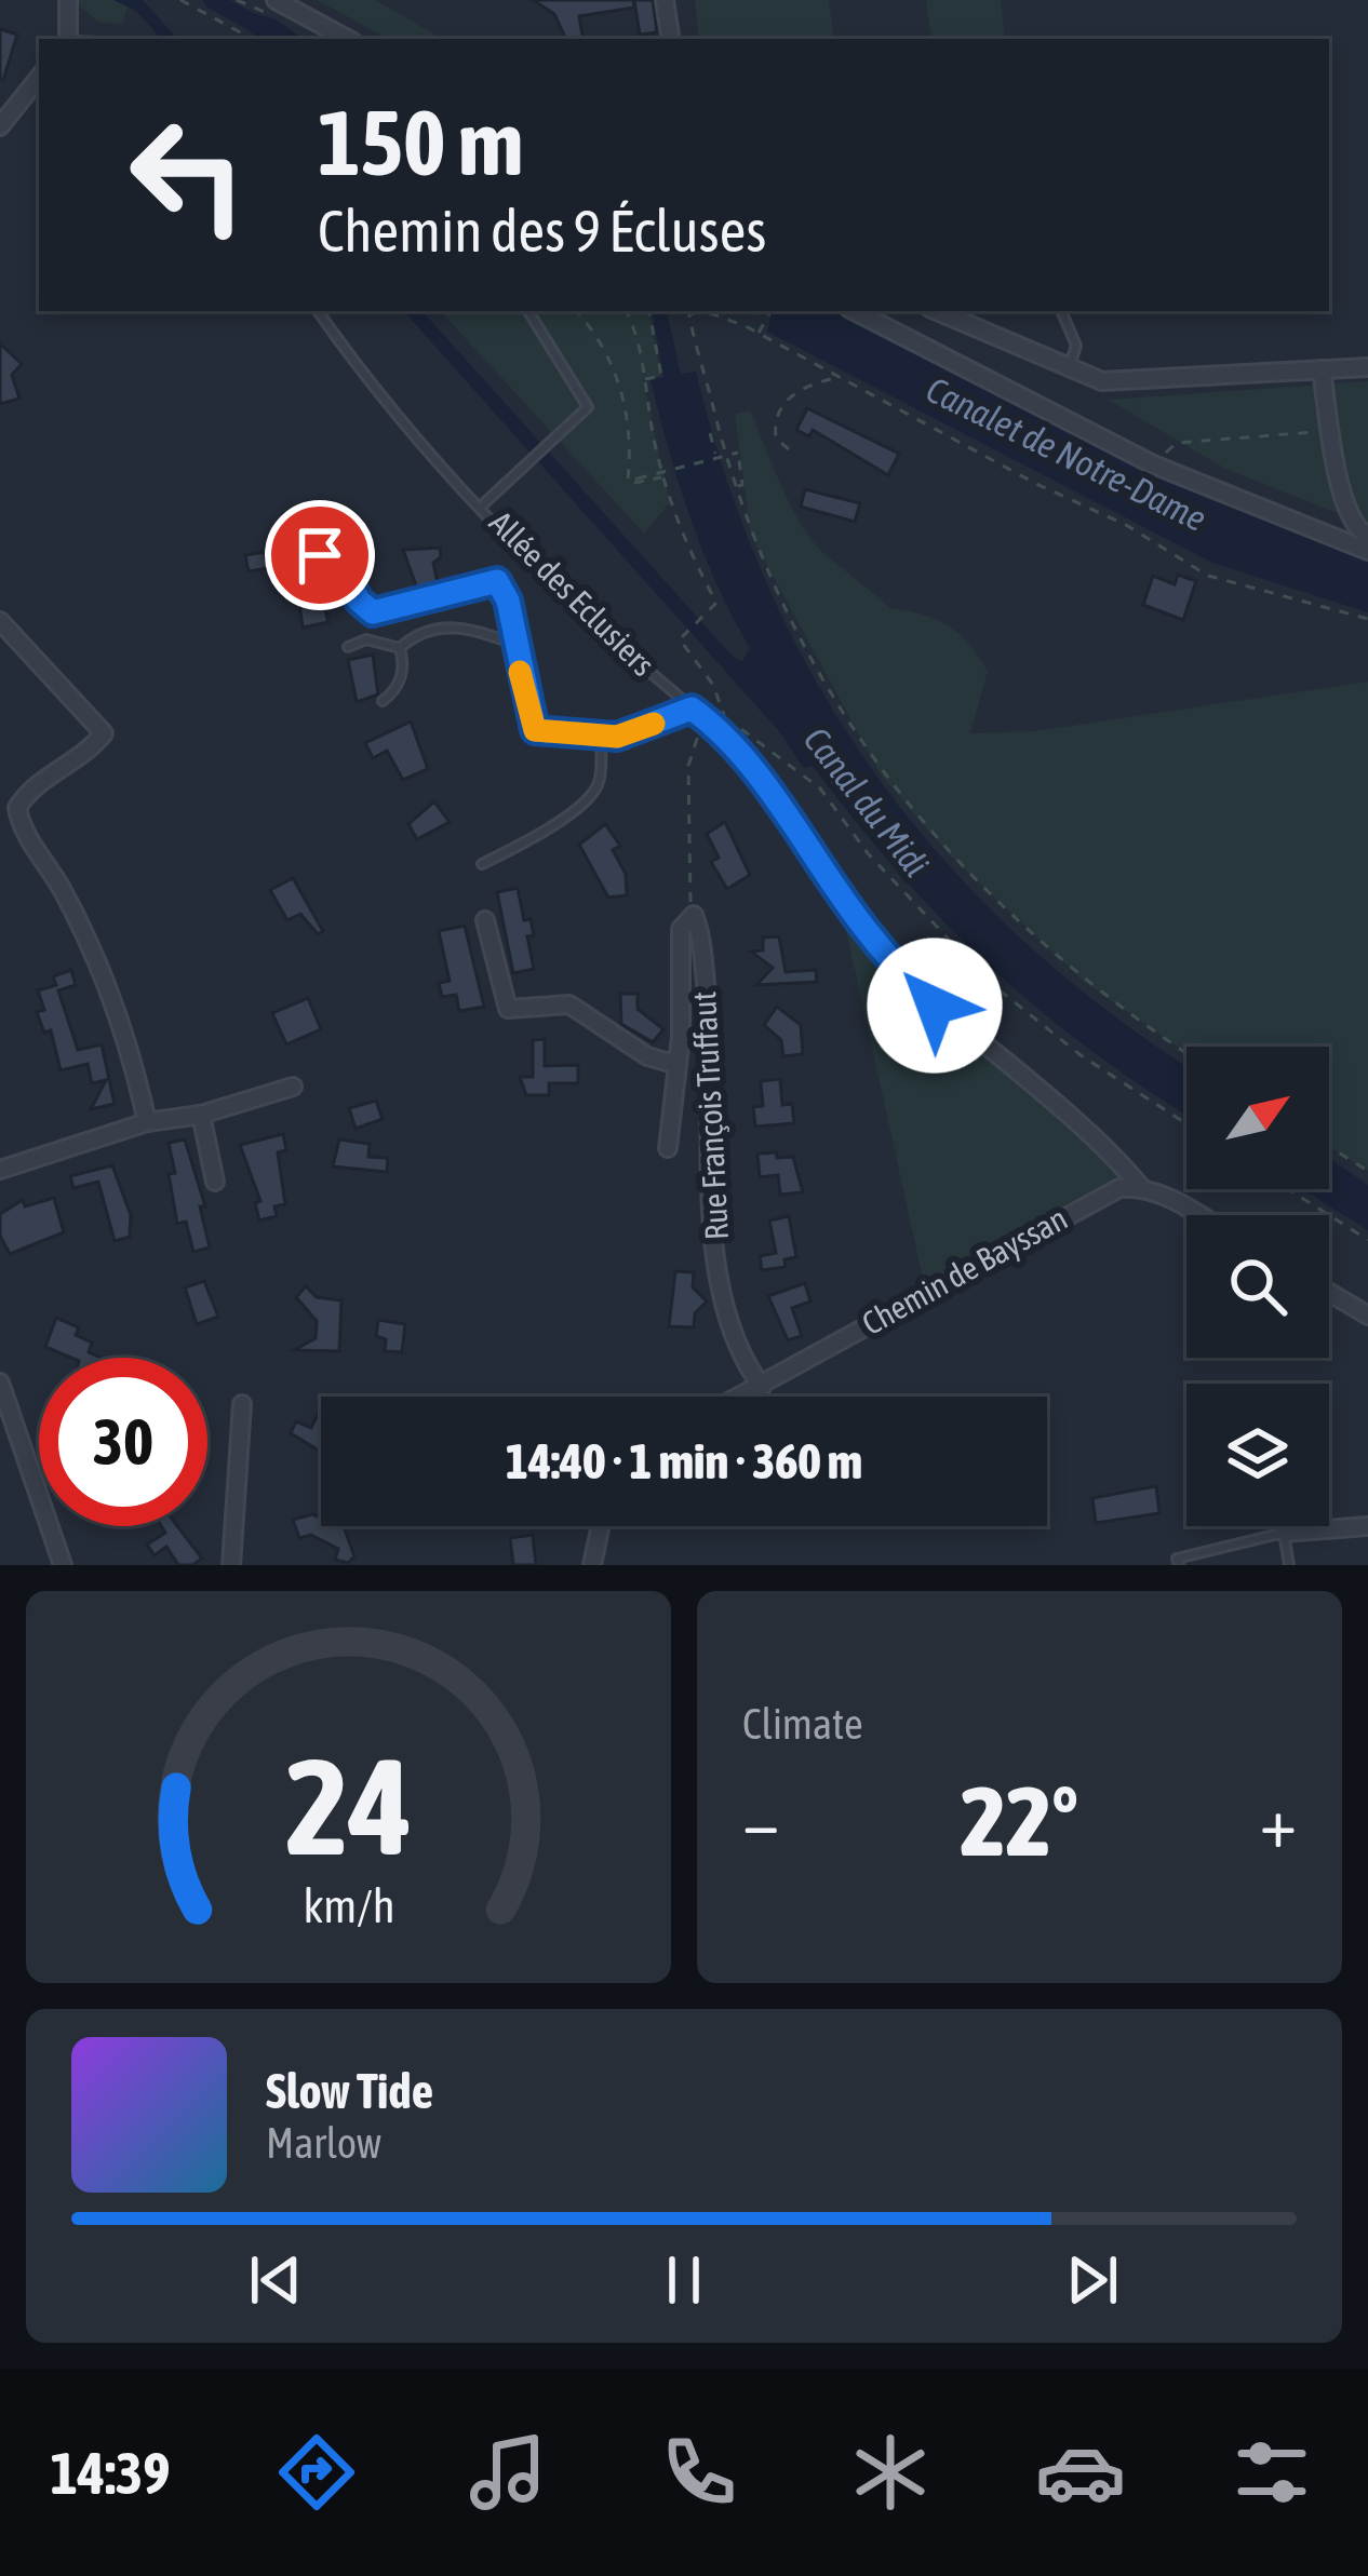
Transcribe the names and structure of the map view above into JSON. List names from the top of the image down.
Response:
{
  "streets": {
    "street": ["Allée des Eclusiers", "Rue François Truffaut", "Chemin de Bayssan"]
  },
  "crossings": [
    ["Allée des Eclusiers", "Chemin de Bayssan"],
    ["Rue François Truffaut", "Chemin de Bayssan"]
  ],
  "water": ["Canalet de Notre-Dame", "Canal du Midi"],
  "north": "top right",
  "page": {
    "turn": ["150 m", "Chemin des 9 Écluses"],
    "limit": "30",
    "trip": "14:40 · 1 min · 360 m",
    "tile": "Climate",
    "heat": ["−", "22°", "+"],
    "song": ["Slow Tide", "Marlow"],
    "tabs": "14:39",
    "gauge": ["24", "km/h"]
  }
}
